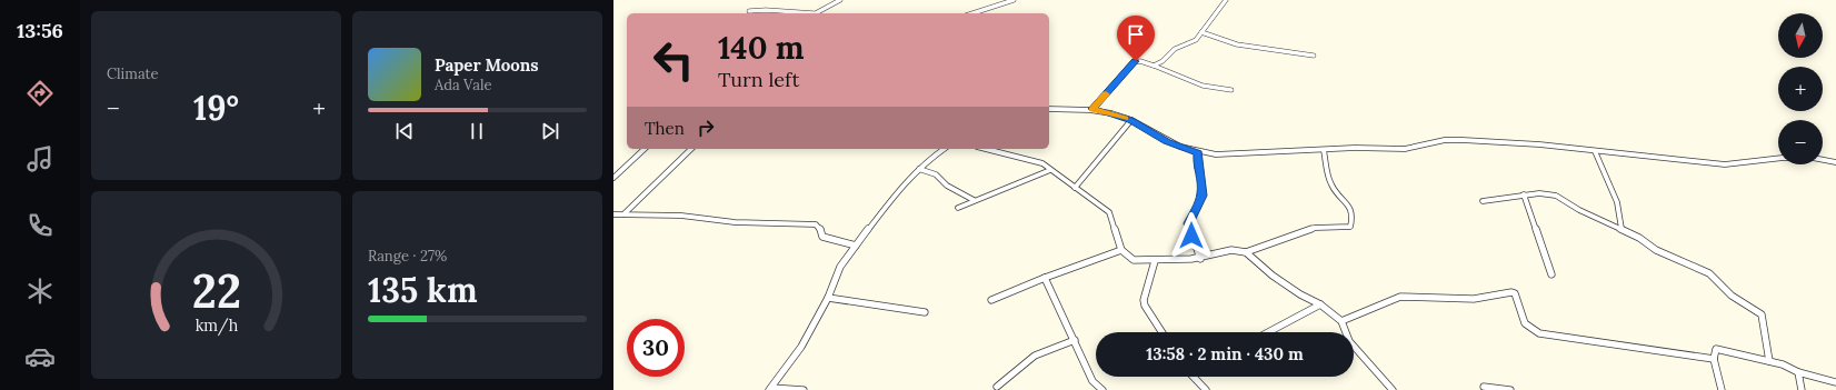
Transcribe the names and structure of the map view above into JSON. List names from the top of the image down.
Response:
{
  "north": "bottom",
  "page": {
    "tabs": "13:56",
    "tile": [
      "Climate",
      ["Range · 27%", "135 km"]
    ],
    "map_buttons": ["+", "−"],
    "turn": ["140 m", "Turn left"],
    "song": ["Paper Moons", "Ada Vale"],
    "heat": ["−", "19°", "+"],
    "then": "Then",
    "limit": "30",
    "trip": "13:58 · 2 min · 430 m",
    "gauge": ["22", "km/h"]
  }
}
